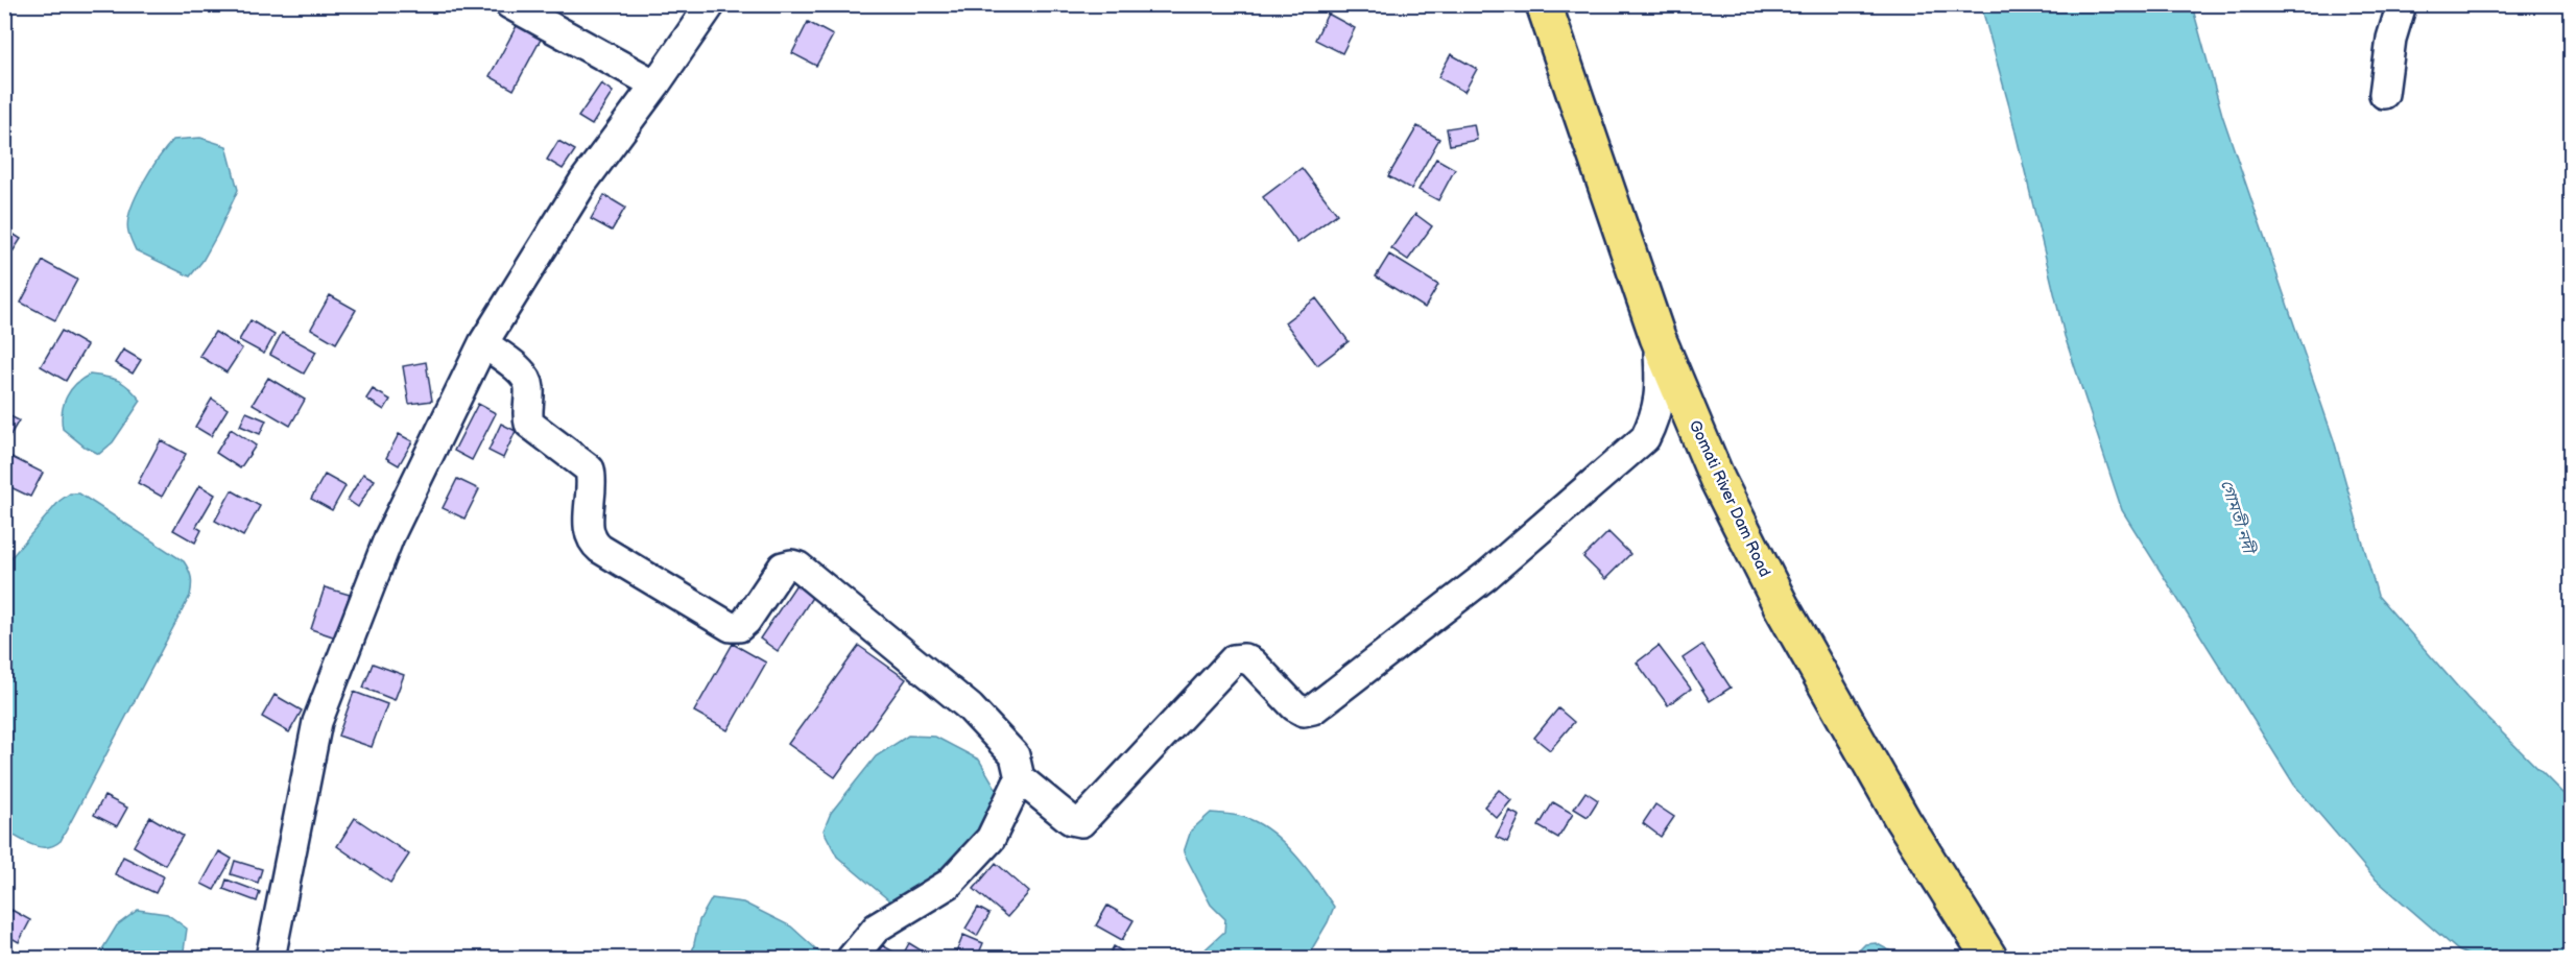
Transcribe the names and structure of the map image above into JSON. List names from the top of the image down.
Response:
{
  "streets": {
    "main road": ["Gomati River Dam Road"]
  },
  "water": ["গোমতী নদী"]
}
